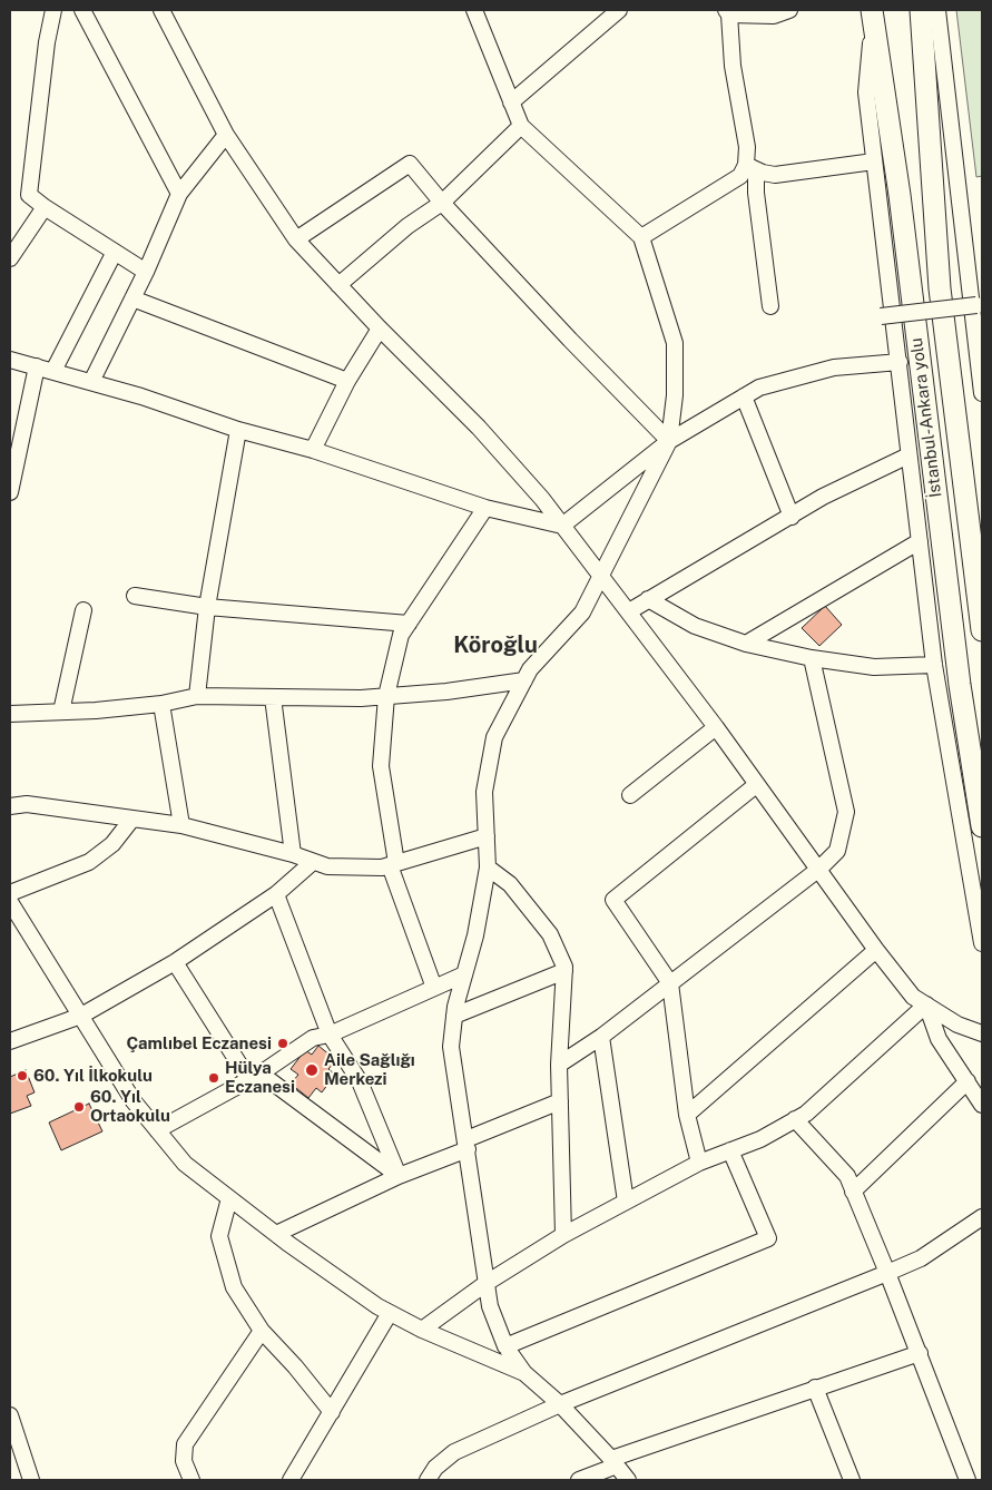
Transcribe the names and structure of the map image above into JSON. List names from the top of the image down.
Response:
{
  "streets": {
    "highway": ["İstanbul-Ankara yolu"]
  },
  "districts": ["Köroğlu"],
  "places": [
    "Çamlıbel Eczanesi",
    "Aile Sağlığı Merkezi",
    "60. Yıl İlkokulu",
    "Hülya Eczanesi",
    "60. Yıl Ortaokulu"
  ]
}
